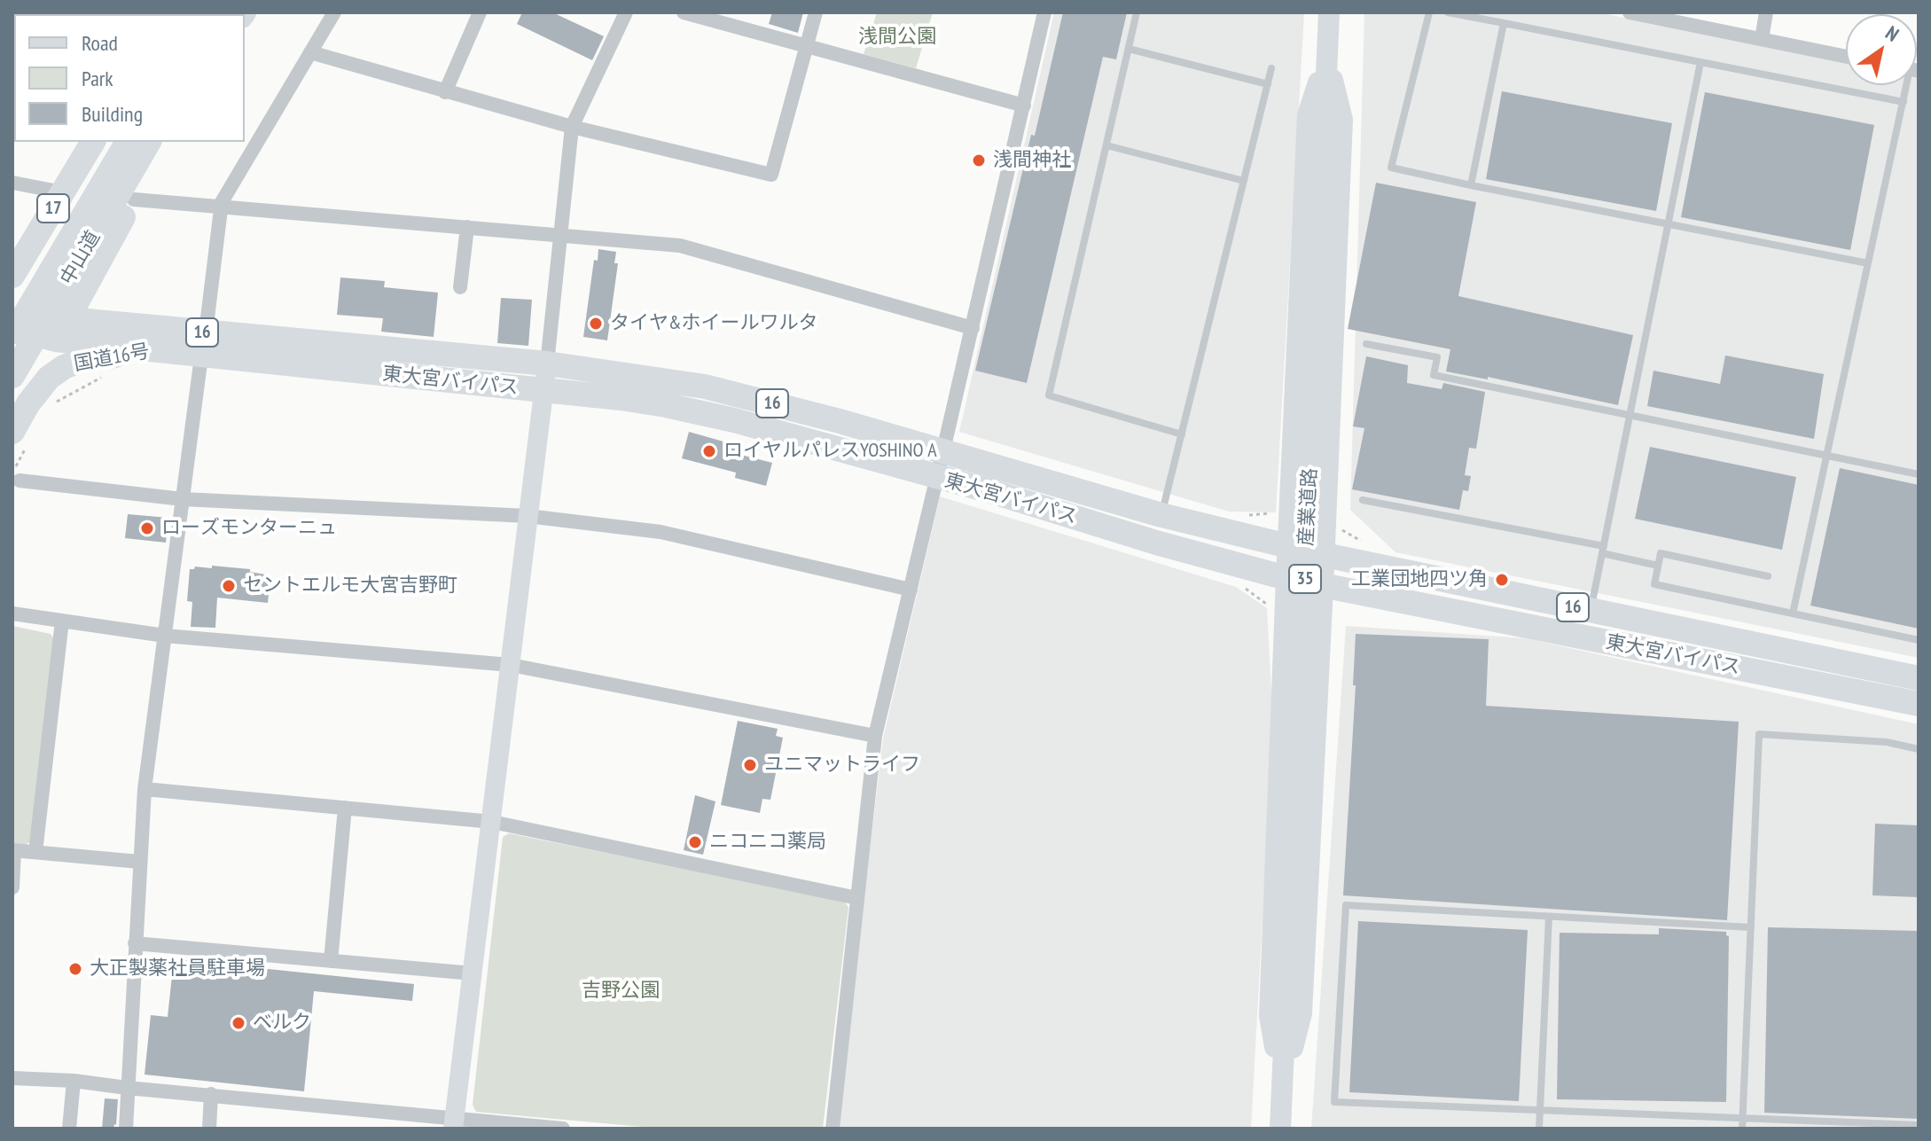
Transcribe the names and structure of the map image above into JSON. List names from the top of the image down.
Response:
{
  "streets": {
    "highway": [
      "17",
      "中山道",
      "16",
      "国道16号",
      "東大宮バイパス"
    ],
    "main road": ["産業道路", "35"]
  },
  "crossings": [
    ["17", "中山道"],
    ["国道16号", "東大宮バイパス"],
    ["東大宮バイパス", "35"],
    ["産業道路", "35"]
  ],
  "parks": ["浅間公園", "吉野公園"],
  "places": [
    "浅間神社",
    "タイヤ&ホイールワルタ",
    "ロイヤルパレスYOSHINO A",
    "ローズモンターニュ",
    "工業団地四ツ角",
    "セントエルモ大宮吉野町",
    "ユニマットライフ",
    "ニコニコ薬局",
    "大正製薬社員駐車場",
    "ベルク"
  ],
  "legend": ["Road", "Park", "Building"],
  "north": "top right"
}
